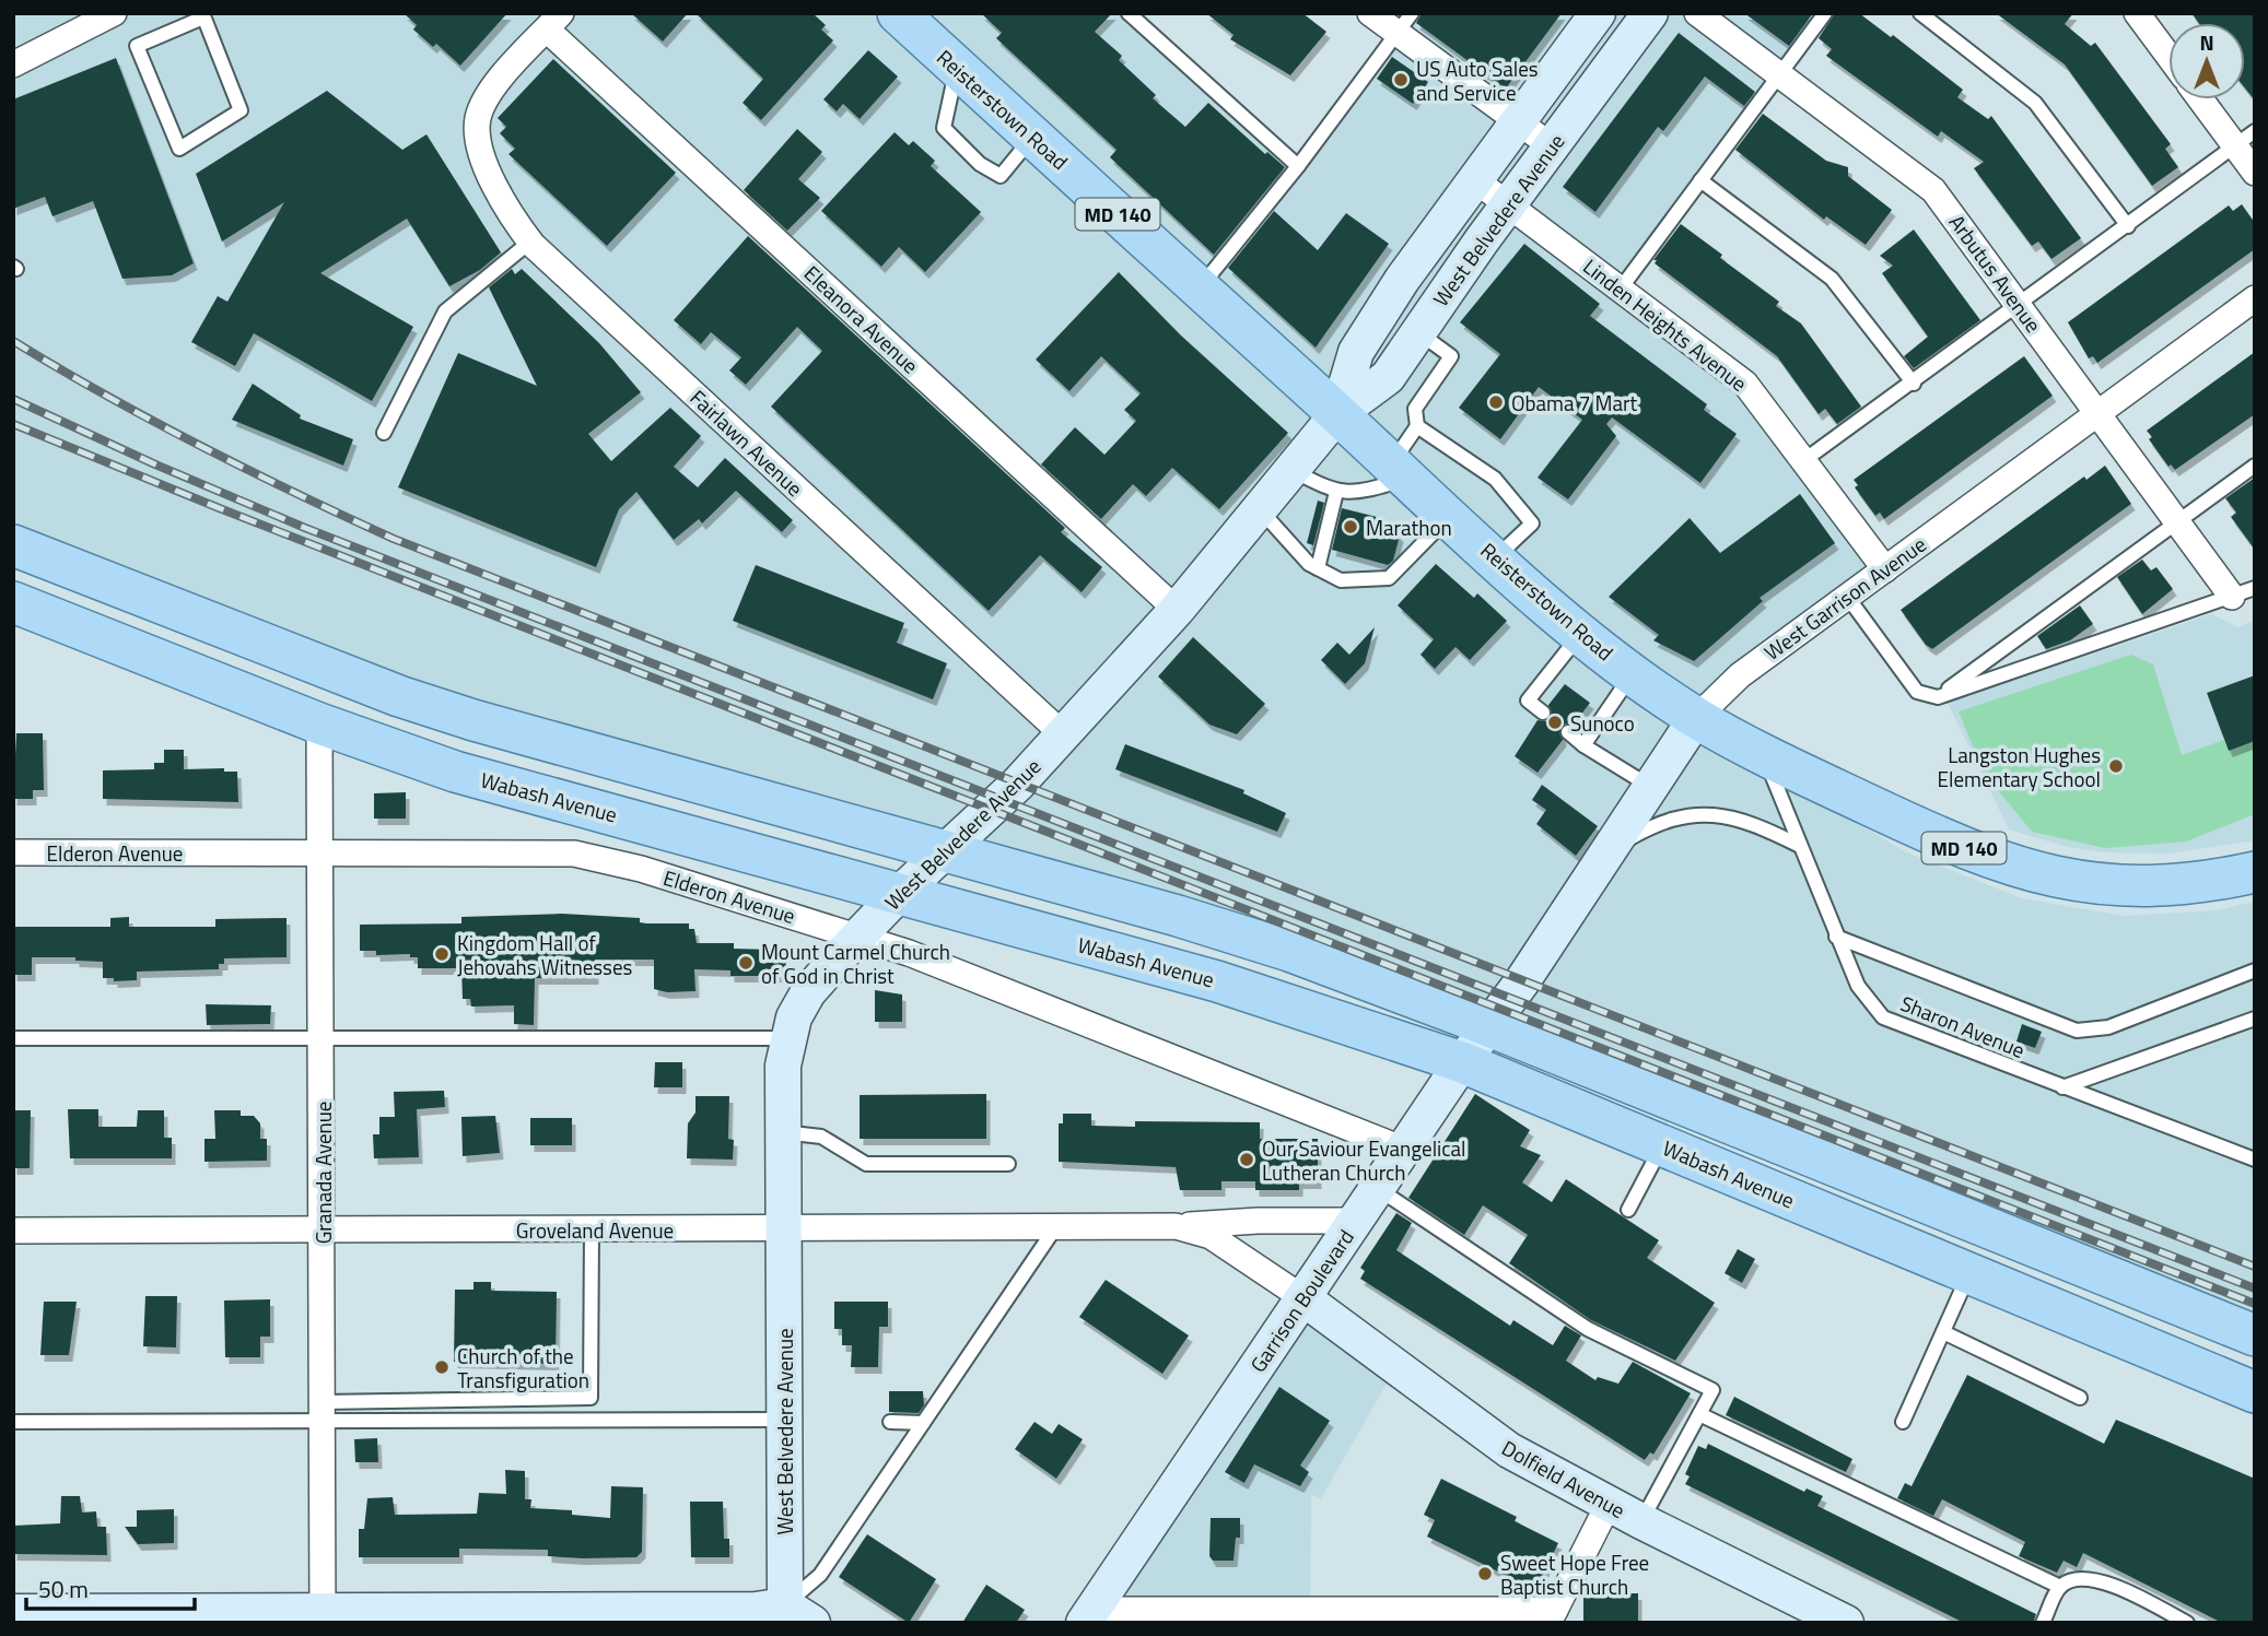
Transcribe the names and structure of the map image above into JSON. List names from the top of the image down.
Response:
{
  "streets": {
    "main road": [
      "Reisterstown Road",
      "MD 140",
      "West Belvedere Avenue",
      "West Garrison Avenue",
      "Wabash Avenue",
      "Garrison Boulevard",
      "Dolfield Avenue"
    ],
    "street": [
      "Arbutus Avenue",
      "Eleanora Avenue",
      "Linden Heights Avenue",
      "Fairlawn Avenue",
      "Elderon Avenue",
      "Granada Avenue",
      "Groveland Avenue"
    ],
    "lane": ["Sharon Avenue"]
  },
  "crossings": [
    ["Reisterstown Road", "West Belvedere Avenue"],
    ["Reisterstown Road", "West Garrison Avenue"],
    ["Reisterstown Road", "Sharon Avenue"],
    ["West Belvedere Avenue", "Eleanora Avenue"],
    ["West Belvedere Avenue", "Linden Heights Avenue"],
    ["West Belvedere Avenue", "Fairlawn Avenue"],
    ["West Belvedere Avenue", "Wabash Avenue"],
    ["West Belvedere Avenue", "Elderon Avenue"],
    ["West Belvedere Avenue", "Groveland Avenue"],
    ["Arbutus Avenue", "West Garrison Avenue"],
    ["Eleanora Avenue", "Fairlawn Avenue"],
    ["Linden Heights Avenue", "West Garrison Avenue"],
    ["West Garrison Avenue", "Garrison Boulevard"],
    ["Wabash Avenue", "Granada Avenue"],
    ["Wabash Avenue", "Garrison Boulevard"],
    ["Elderon Avenue", "Granada Avenue"],
    ["Elderon Avenue", "Garrison Boulevard"],
    ["Granada Avenue", "Groveland Avenue"],
    ["Groveland Avenue", "Garrison Boulevard"],
    ["Groveland Avenue", "Dolfield Avenue"],
    ["Garrison Boulevard", "Dolfield Avenue"]
  ],
  "places": [
    "US Auto Sales and Service",
    "Obama 7 Mart",
    "Marathon",
    "Sunoco",
    "Langston Hughes Elementary School",
    "Kingdom Hall of Jehovahs Witnesses",
    "Mount Carmel Church of God in Christ",
    "Our Saviour Evangelical Lutheran Church",
    "Church of the Transfiguration",
    "Sweet Hope Free Baptist Church"
  ],
  "scale_bar": "50 m",
  "north": "top"
}
